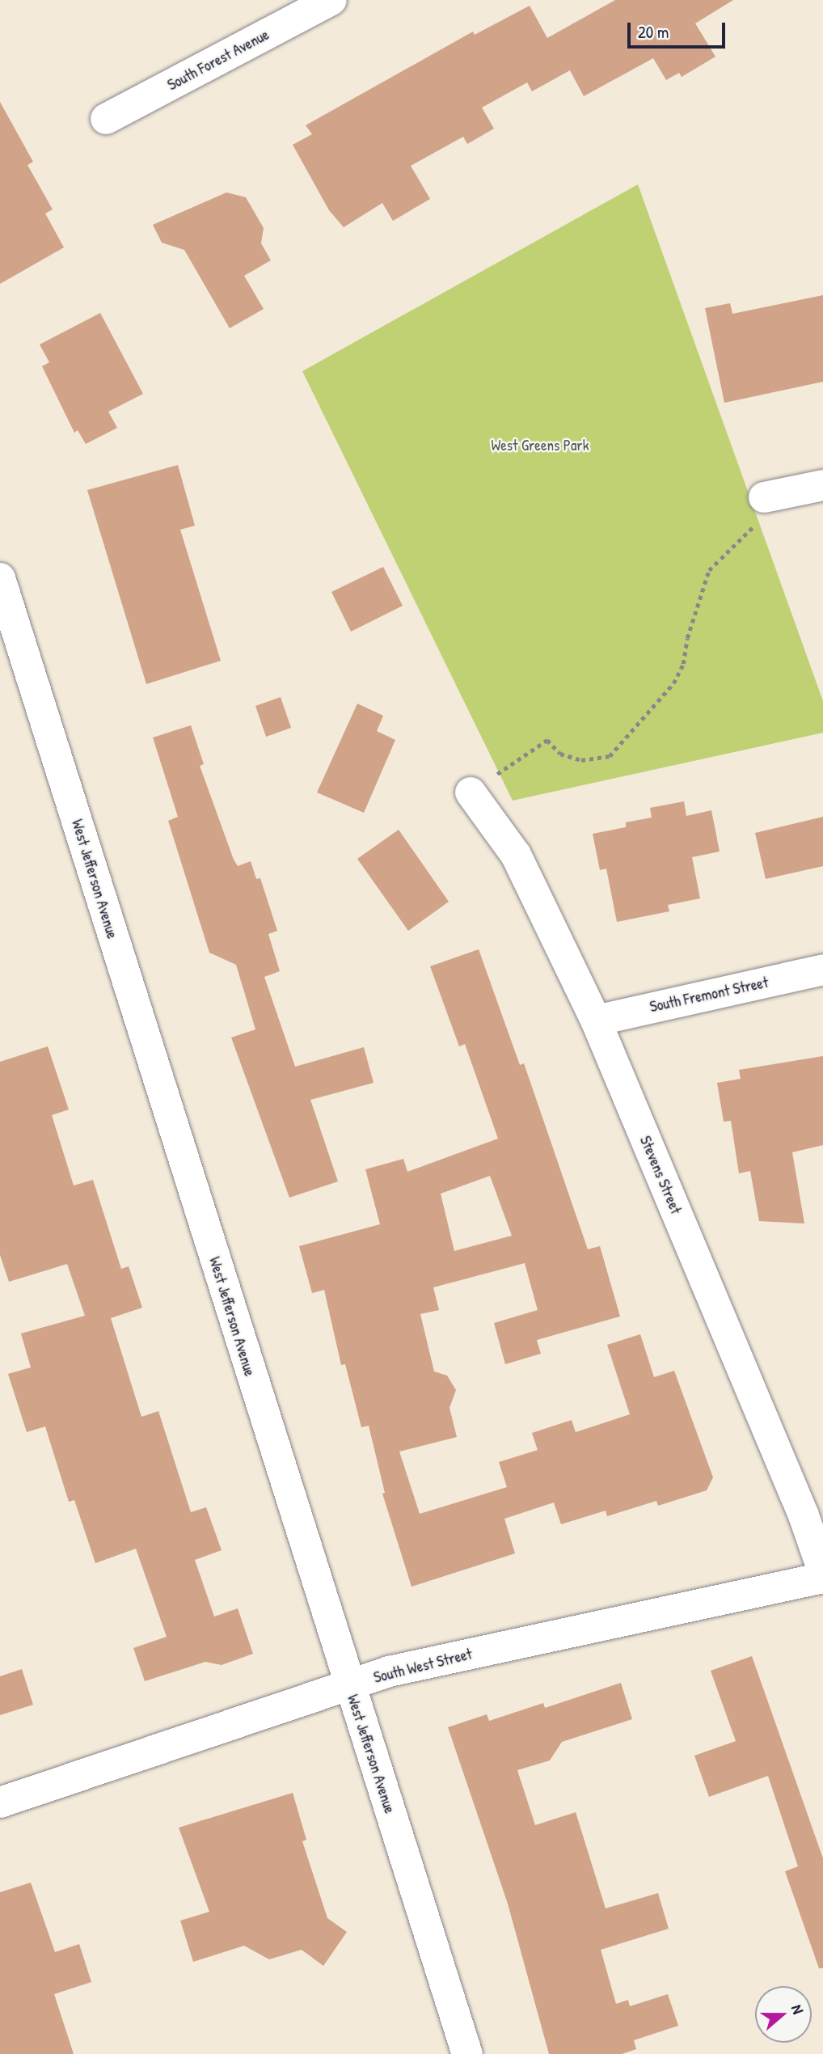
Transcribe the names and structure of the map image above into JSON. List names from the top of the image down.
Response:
{
  "streets": {
    "street": [
      "South Forest Avenue",
      "West Jefferson Avenue",
      "South Fremont Street",
      "Stevens Street",
      "South West Street"
    ]
  },
  "crossings": [
    ["West Jefferson Avenue", "South West Street"],
    ["South Fremont Street", "Stevens Street"]
  ],
  "parks": ["West Greens Park"],
  "scale_bar": "20 m",
  "north": "right"
}
